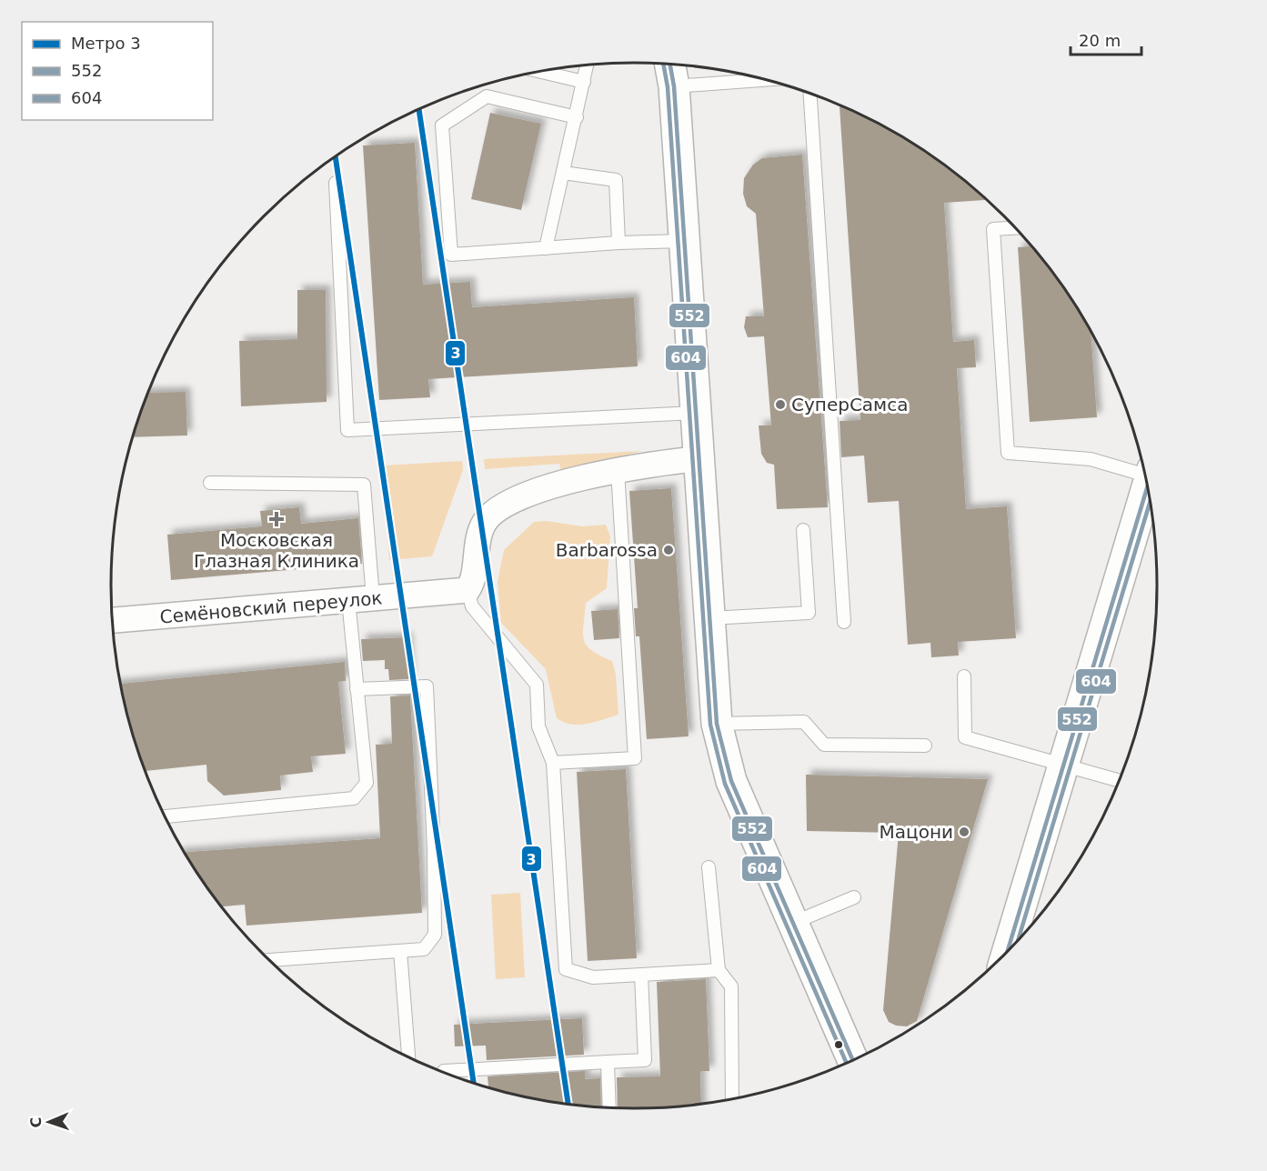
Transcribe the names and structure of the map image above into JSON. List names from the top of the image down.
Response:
{
  "streets": {
    "street": ["Семёновский переулок"]
  },
  "places": {
    "other": ["СуперСамса", "Barbarossa", "Мацони"],
    "health": ["Московская Глазная Клиника"]
  },
  "lines": ["transit line 604", "transit line 552", "metro line 3"],
  "legend": ["Метро 3", "552", "604"],
  "scale_bar": "20 m",
  "north": "left"
}
